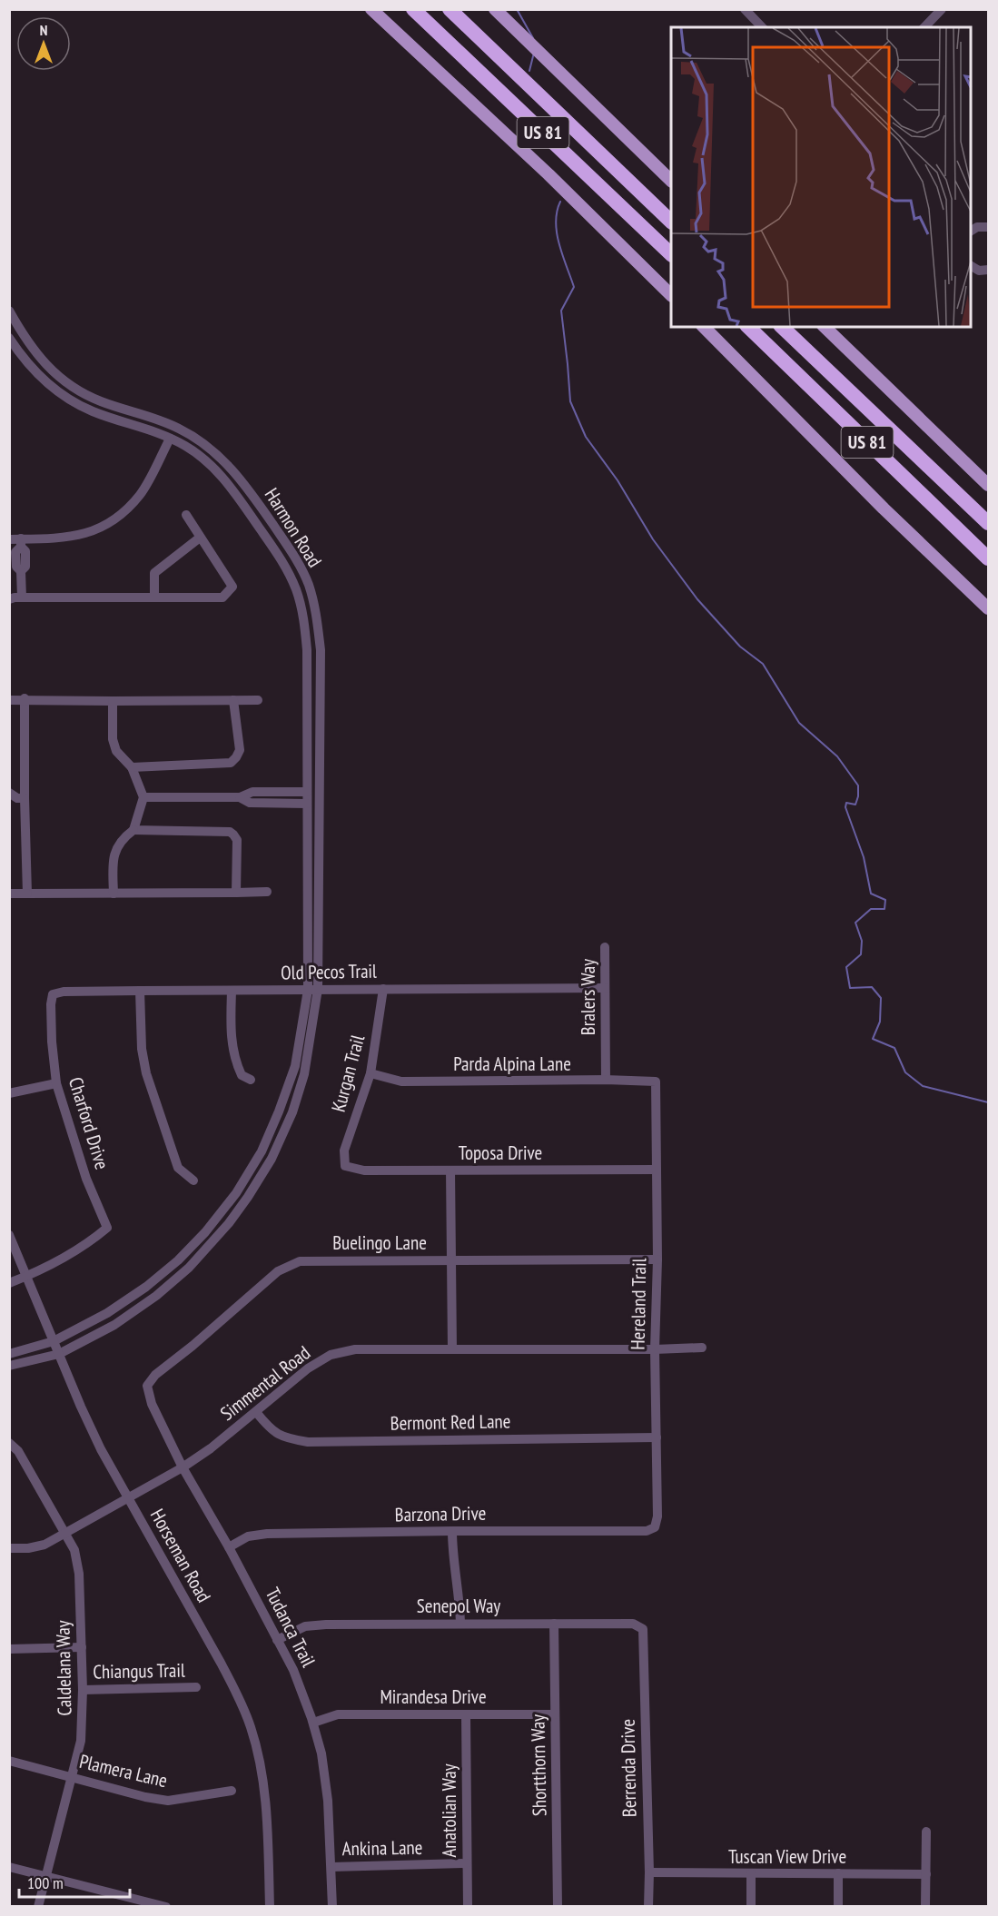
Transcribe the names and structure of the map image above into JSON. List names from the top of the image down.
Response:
{
  "streets": {
    "highway": ["US 81"],
    "street": [
      "Harmon Road",
      "Old Pecos Trail",
      "Bralers Way",
      "Parda Alpina Lane",
      "Kurgan Trail",
      "Charford Drive",
      "Toposa Drive",
      "Buelingo Lane",
      "Hereland Trail",
      "Simmental Road",
      "Bermont Red Lane",
      "Barzona Drive",
      "Horseman Road",
      "Senepol Way",
      "Tudanca Trail",
      "Caldelana Way",
      "Chiangus Trail",
      "Mirandesa Drive",
      "Shortthorn Way",
      "Berrenda Drive",
      "Plamera Lane",
      "Anatolian Way",
      "Ankina Lane",
      "Tuscan View Drive"
    ]
  },
  "crossings": [
    ["Harmon Road", "Old Pecos Trail"],
    ["Old Pecos Trail", "Bralers Way"],
    ["Old Pecos Trail", "Kurgan Trail"],
    ["Old Pecos Trail", "Charford Drive"],
    ["Bralers Way", "Parda Alpina Lane"],
    ["Parda Alpina Lane", "Kurgan Trail"],
    ["Parda Alpina Lane", "Hereland Trail"],
    ["Kurgan Trail", "Toposa Drive"],
    ["Charford Drive", "Horseman Road"],
    ["Toposa Drive", "Hereland Trail"],
    ["Buelingo Lane", "Hereland Trail"],
    ["Buelingo Lane", "Tudanca Trail"],
    ["Hereland Trail", "Simmental Road"],
    ["Hereland Trail", "Bermont Red Lane"],
    ["Hereland Trail", "Barzona Drive"],
    ["Simmental Road", "Bermont Red Lane"],
    ["Simmental Road", "Horseman Road"],
    ["Simmental Road", "Tudanca Trail"],
    ["Simmental Road", "Caldelana Way"],
    ["Barzona Drive", "Tudanca Trail"],
    ["Senepol Way", "Tudanca Trail"],
    ["Senepol Way", "Shortthorn Way"],
    ["Senepol Way", "Berrenda Drive"],
    ["Tudanca Trail", "Mirandesa Drive"],
    ["Tudanca Trail", "Ankina Lane"],
    ["Caldelana Way", "Chiangus Trail"],
    ["Caldelana Way", "Plamera Lane"],
    ["Mirandesa Drive", "Shortthorn Way"],
    ["Mirandesa Drive", "Anatolian Way"],
    ["Berrenda Drive", "Tuscan View Drive"],
    ["Anatolian Way", "Ankina Lane"]
  ],
  "scale_bar": "100 m",
  "north": "top"
}
